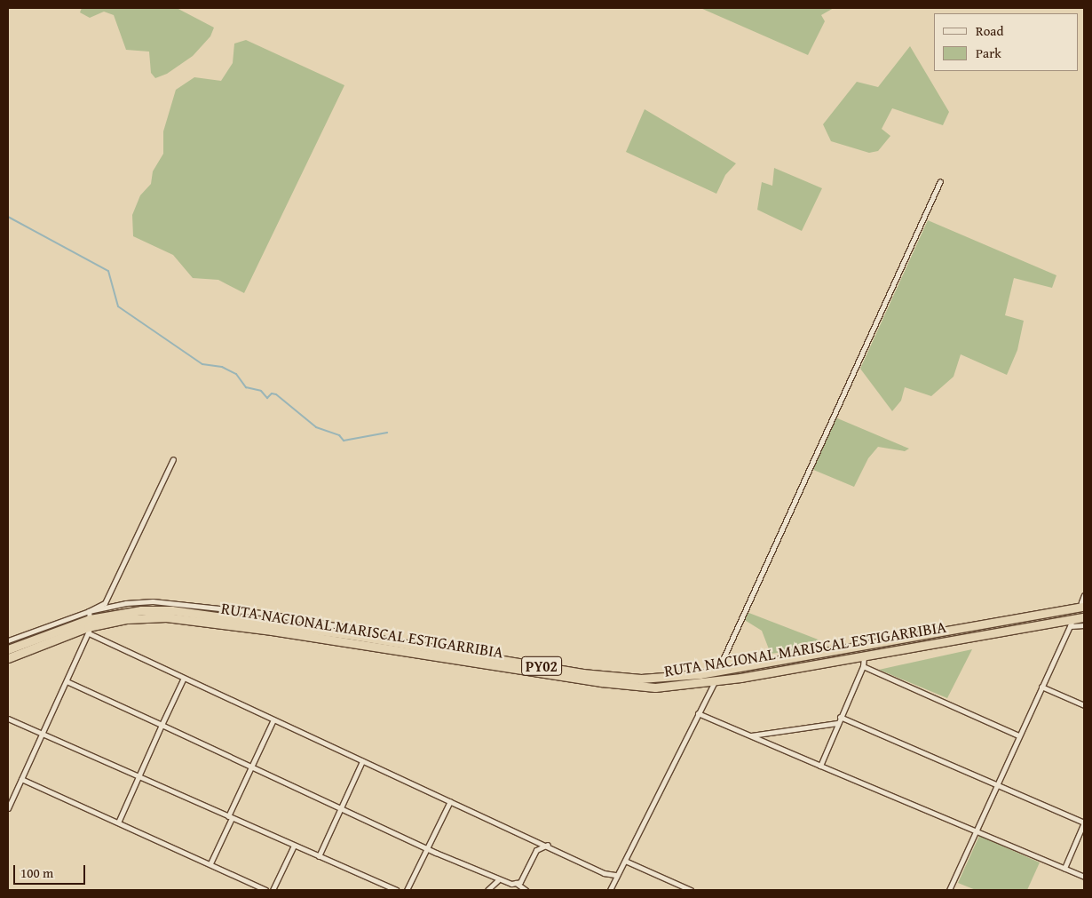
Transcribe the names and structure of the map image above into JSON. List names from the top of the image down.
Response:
{
  "streets": {
    "highway": ["RUTA NACIONAL MARISCAL ESTIGARRIBIA", "PY02"]
  },
  "legend": ["Road", "Park"],
  "scale_bar": "100 m"
}
